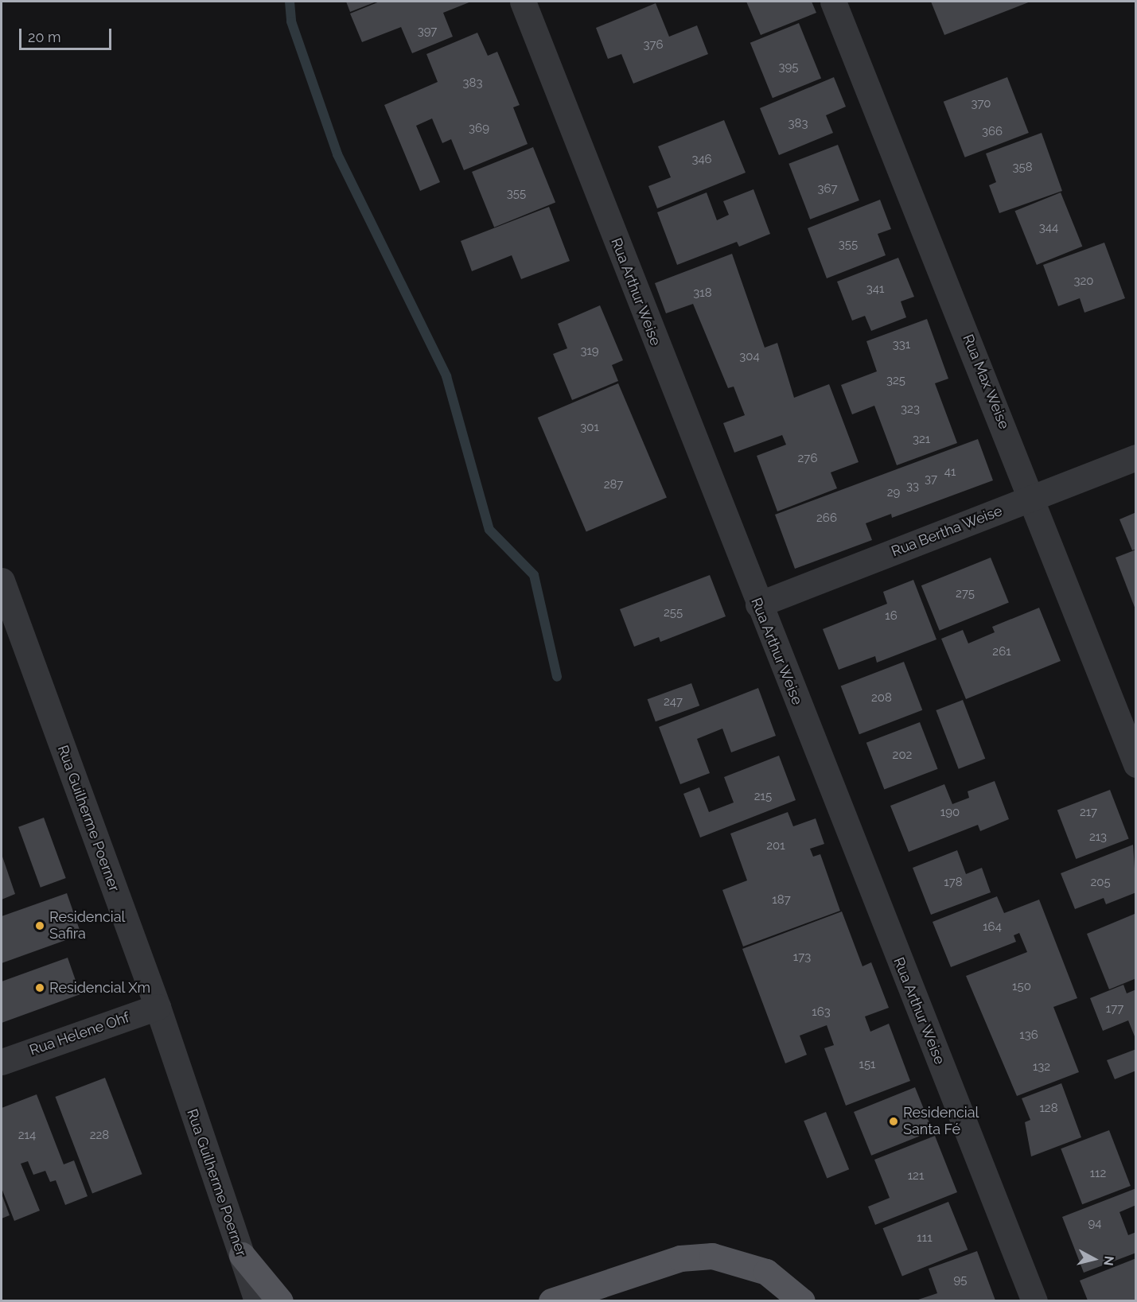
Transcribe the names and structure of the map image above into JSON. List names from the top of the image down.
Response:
{
  "streets": {
    "street": [
      "Rua Arthur Weise",
      "Rua Max Weise",
      "Rua Bertha Weise",
      "Rua Guilherme Poerner",
      "Rua Helene Ohf"
    ]
  },
  "crossings": [
    ["Rua Arthur Weise", "Rua Bertha Weise"],
    ["Rua Max Weise", "Rua Bertha Weise"],
    ["Rua Guilherme Poerner", "Rua Helene Ohf"]
  ],
  "places": ["Residencial Safira", "Residencial Xm", "Residencial Santa Fé"],
  "house_numbers": [
    "397",
    "376",
    "395",
    "383",
    "370",
    "383",
    "369",
    "366",
    "346",
    "358",
    "367",
    "355",
    "344",
    "355",
    "320",
    "341",
    "318",
    "331",
    "319",
    "304",
    "325",
    "323",
    "301",
    "321",
    "276",
    "41",
    "37",
    "287",
    "33",
    "29",
    "266",
    "275",
    "255",
    "16",
    "261",
    "208",
    "247",
    "202",
    "215",
    "190",
    "217",
    "213",
    "201",
    "178",
    "205",
    "187",
    "164",
    "173",
    "150",
    "177",
    "163",
    "136",
    "151",
    "132",
    "128",
    "214",
    "228",
    "112",
    "121",
    "94",
    "111",
    "95"
  ],
  "scale_bar": "20 m",
  "north": "right"
}
